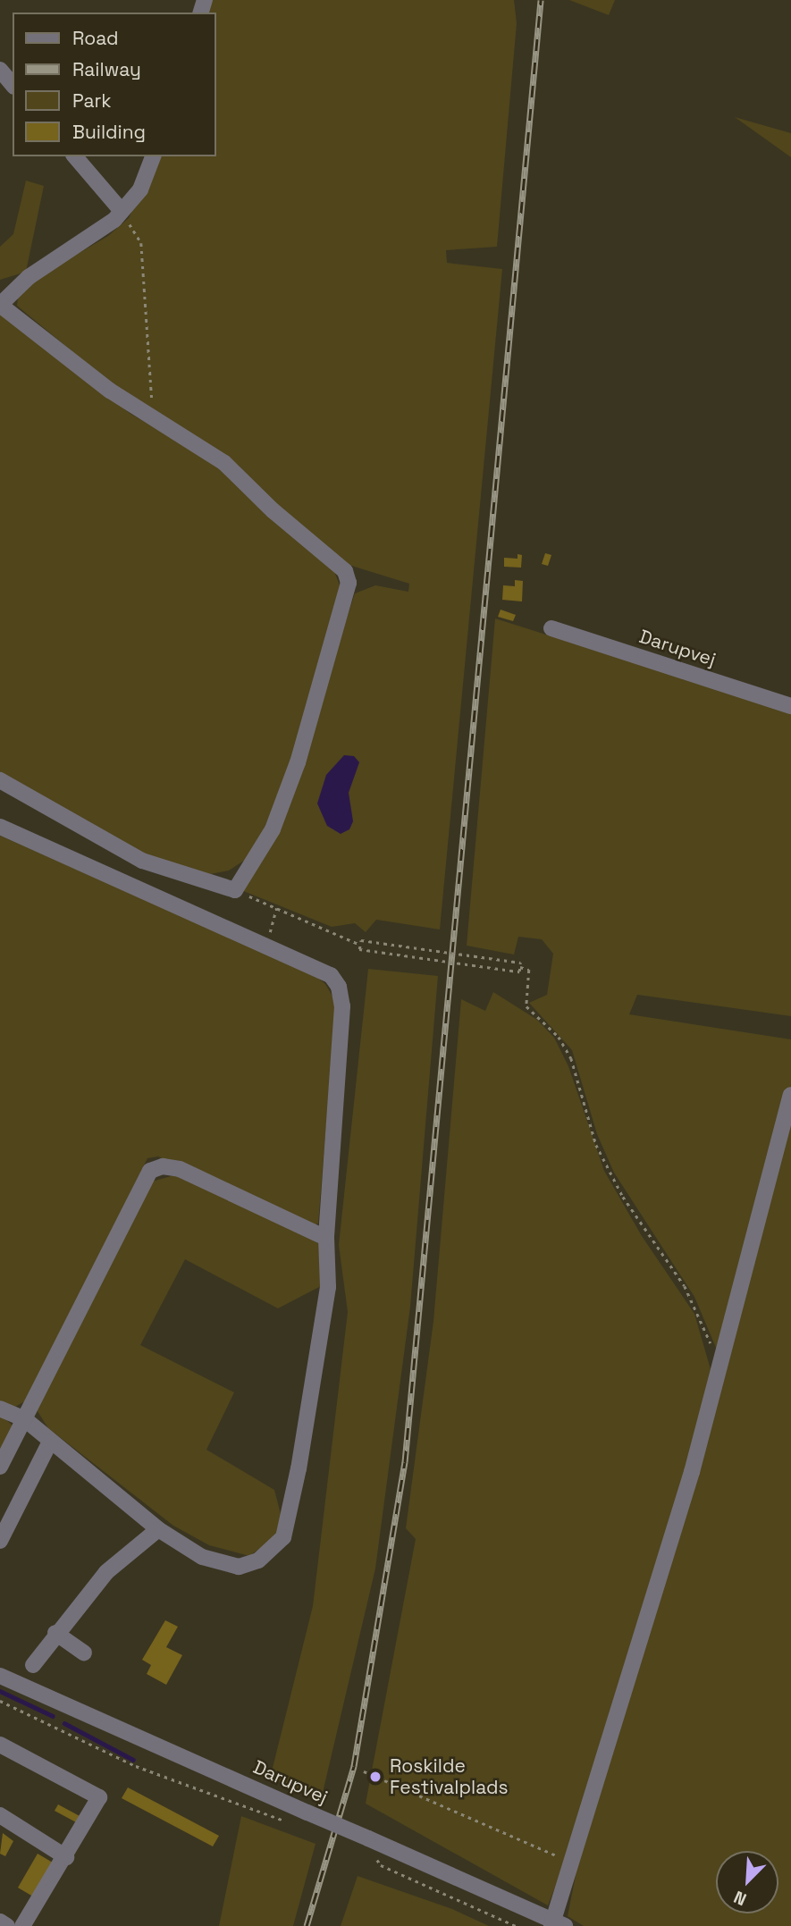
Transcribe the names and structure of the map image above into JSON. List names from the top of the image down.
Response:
{
  "streets": {
    "street": ["Darupvej"]
  },
  "places": ["Roskilde Festivalplads"],
  "legend": [
    "Road",
    "Railway",
    "Park",
    "Building"
  ],
  "north": "bottom left"
}
